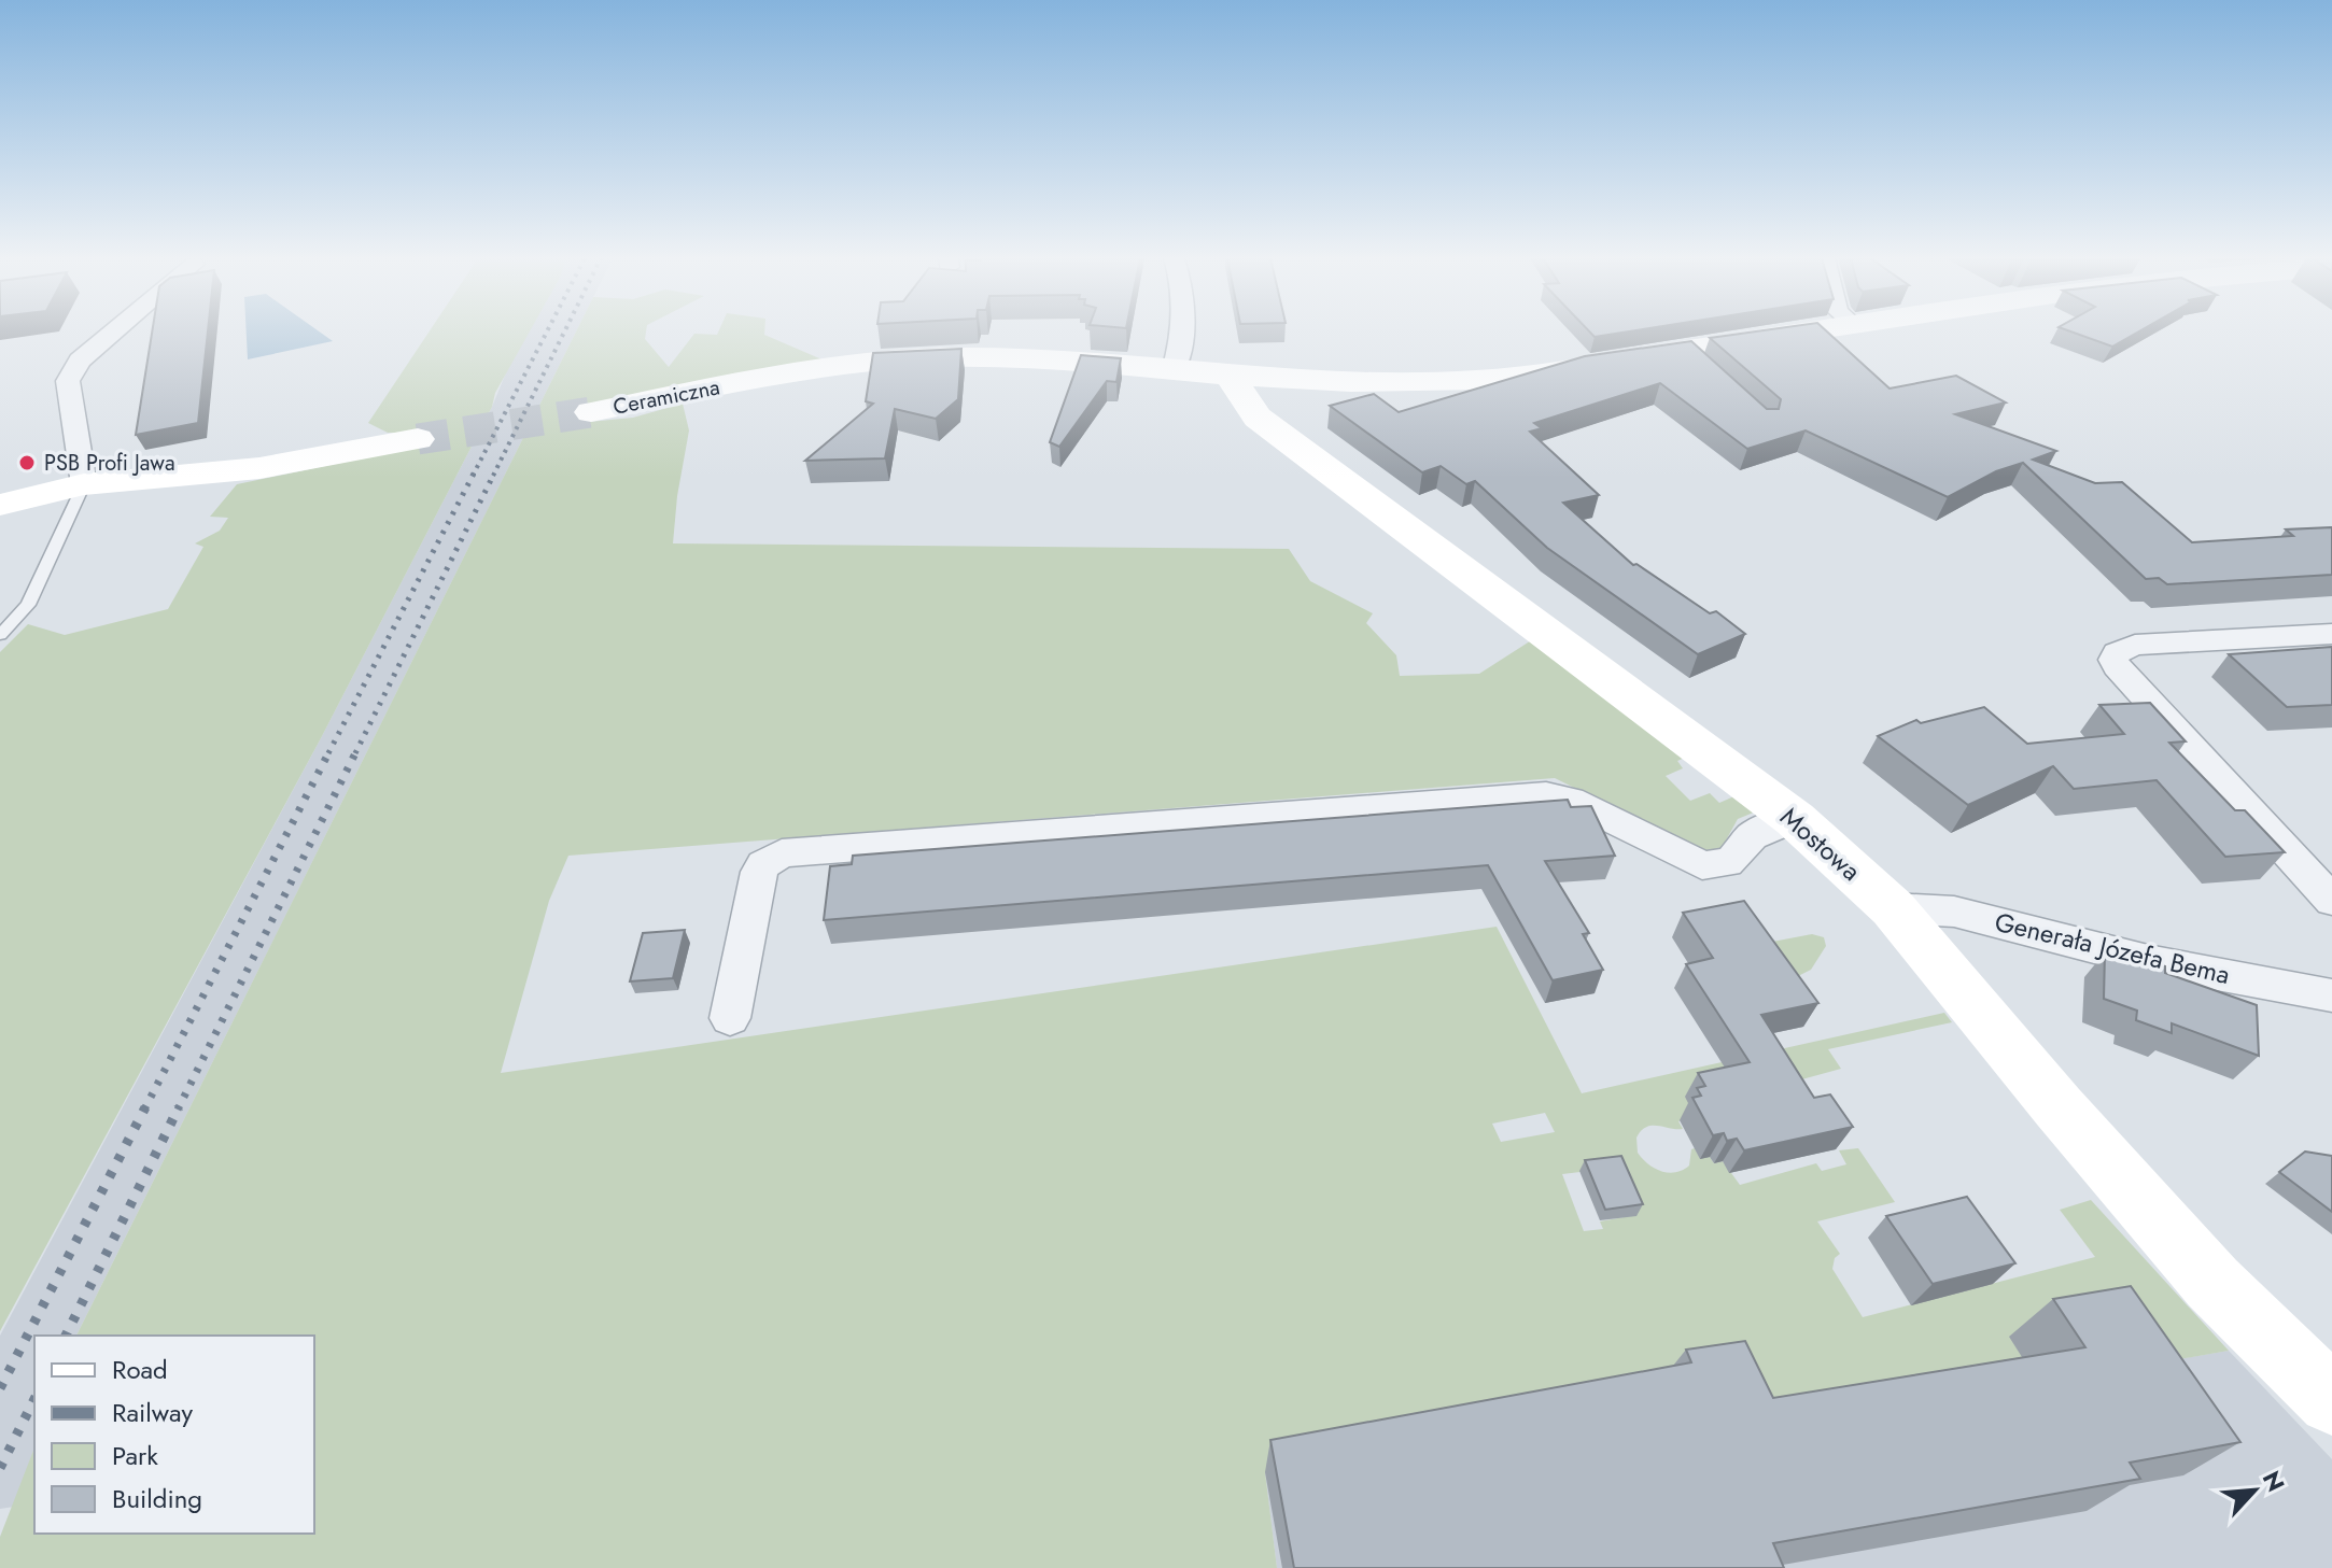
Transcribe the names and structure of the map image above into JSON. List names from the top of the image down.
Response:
{
  "streets": {
    "street": ["Ceramiczna", "Mostowa", "Generała Józefa Bema"]
  },
  "crossings": [
    ["Ceramiczna", "Mostowa"],
    ["Mostowa", "Generała Józefa Bema"]
  ],
  "places": ["PSB Profi Jawa"],
  "legend": [
    "Road",
    "Railway",
    "Park",
    "Building"
  ],
  "north": "top right"
}
